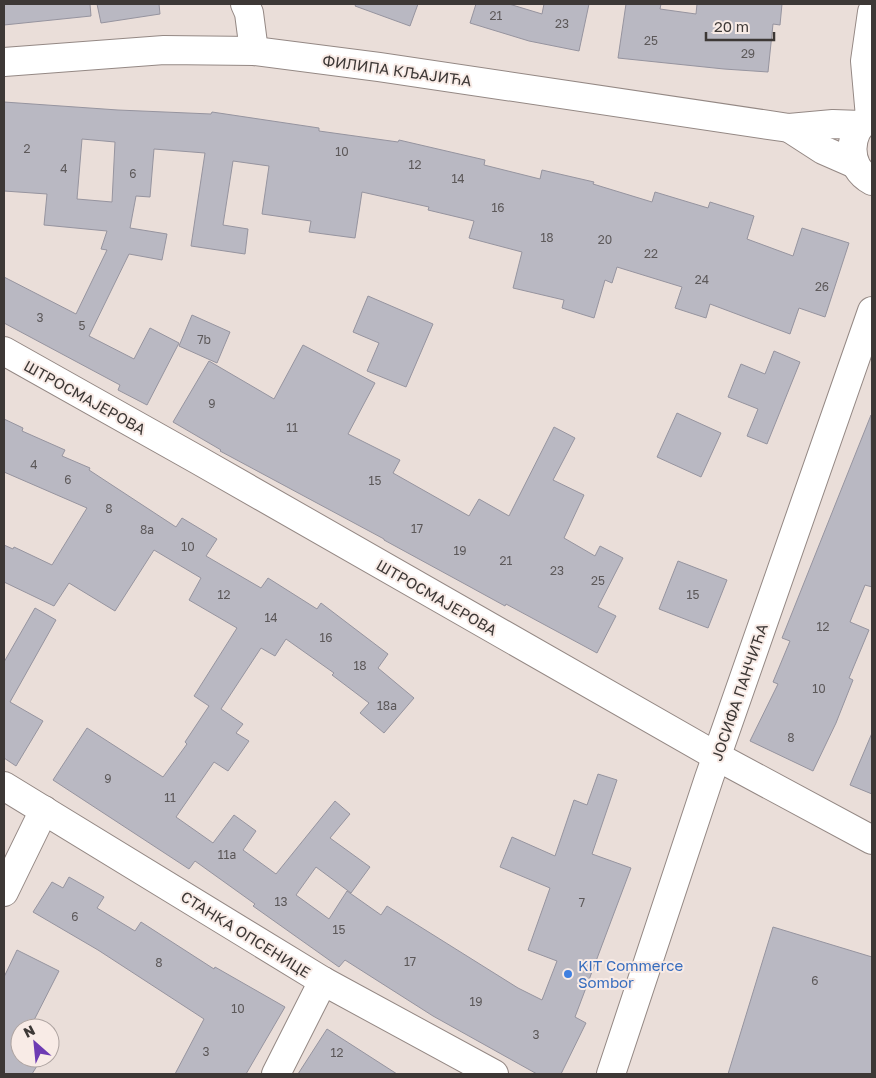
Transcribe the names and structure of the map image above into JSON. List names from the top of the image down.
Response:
{
  "streets": {
    "street": [
      "ФИЛИПА КЉАЈИЋА",
      "ШТРОСМАЈЕРОВА",
      "ЈОСИФА ПАНЧИЋА",
      "СТАНКА ОПСЕНИЦЕ"
    ]
  },
  "crossings": [
    ["ШТРОСМАЈЕРОВА", "ЈОСИФА ПАНЧИЋА"]
  ],
  "places": ["KIT Commerce Sombor"],
  "house_numbers": [
    "21",
    "23",
    "25",
    "29",
    "2",
    "10",
    "12",
    "4",
    "6",
    "14",
    "16",
    "18",
    "20",
    "22",
    "24",
    "26",
    "3",
    "5",
    "7b",
    "9",
    "11",
    "4",
    "6",
    "15",
    "8",
    "17",
    "8a",
    "10",
    "19",
    "21",
    "23",
    "25",
    "12",
    "15",
    "14",
    "12",
    "16",
    "18",
    "10",
    "18a",
    "8",
    "9",
    "11",
    "11a",
    "13",
    "7",
    "6",
    "15",
    "17",
    "8",
    "6",
    "19",
    "10",
    "3",
    "3",
    "12"
  ],
  "scale_bar": "20 m",
  "north": "top left"
}
